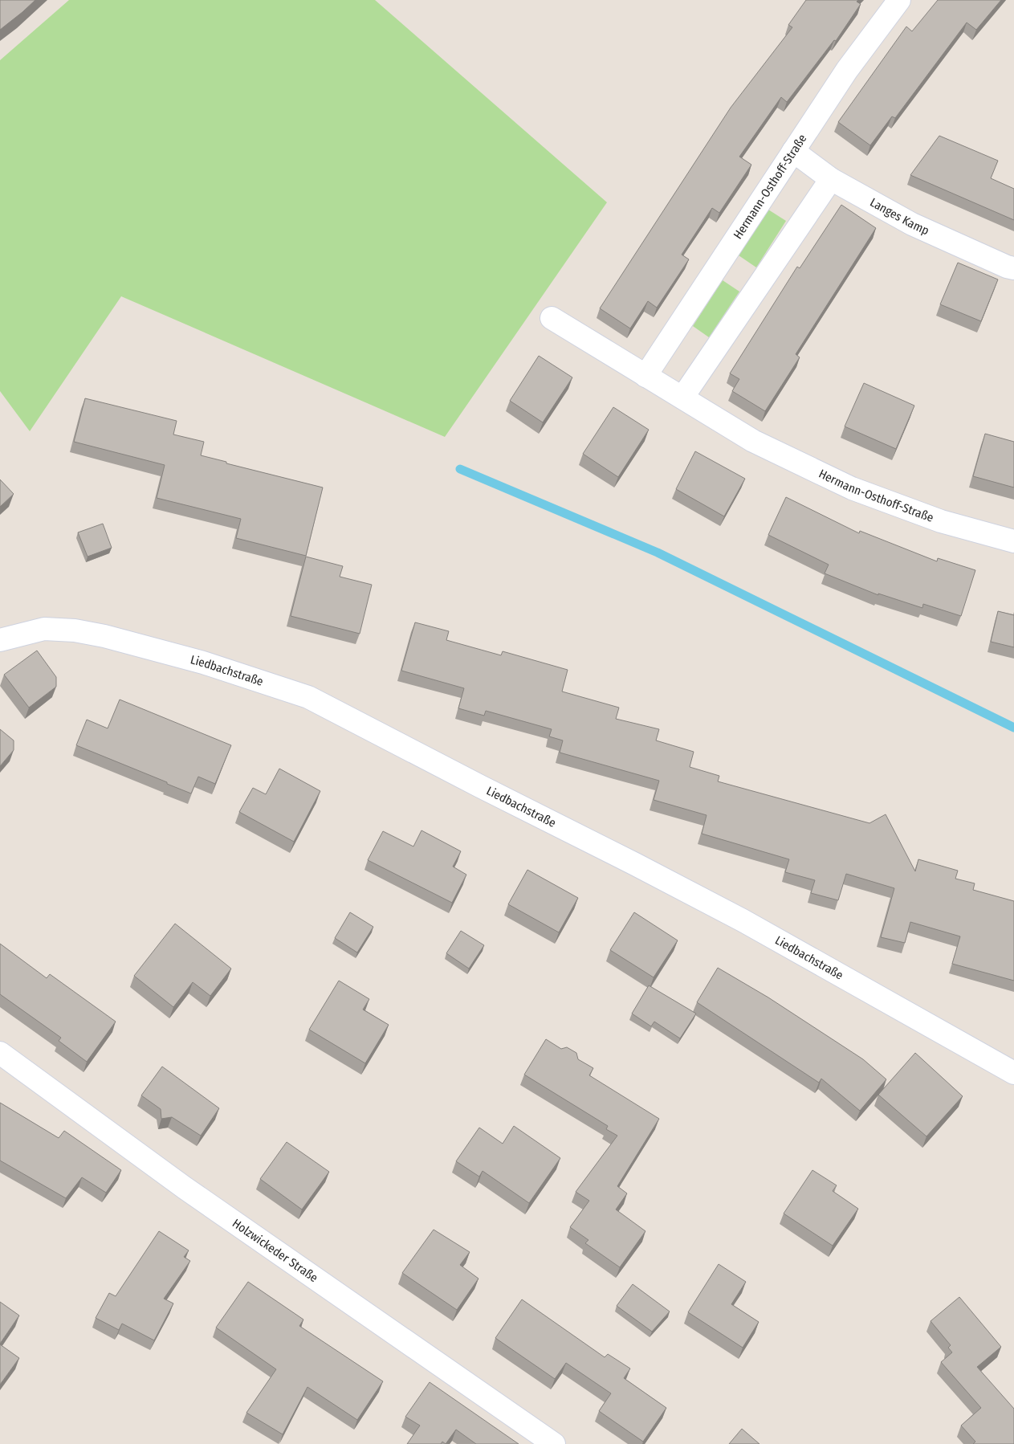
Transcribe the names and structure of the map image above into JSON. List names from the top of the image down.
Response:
{
  "streets": {
    "street": [
      "Hermann-Osthoff-Straße",
      "Langes Kamp",
      "Liedbachstraße",
      "Holzwickeder Straße"
    ]
  },
  "crossings": [
    ["Hermann-Osthoff-Straße", "Langes Kamp"]
  ]
}
